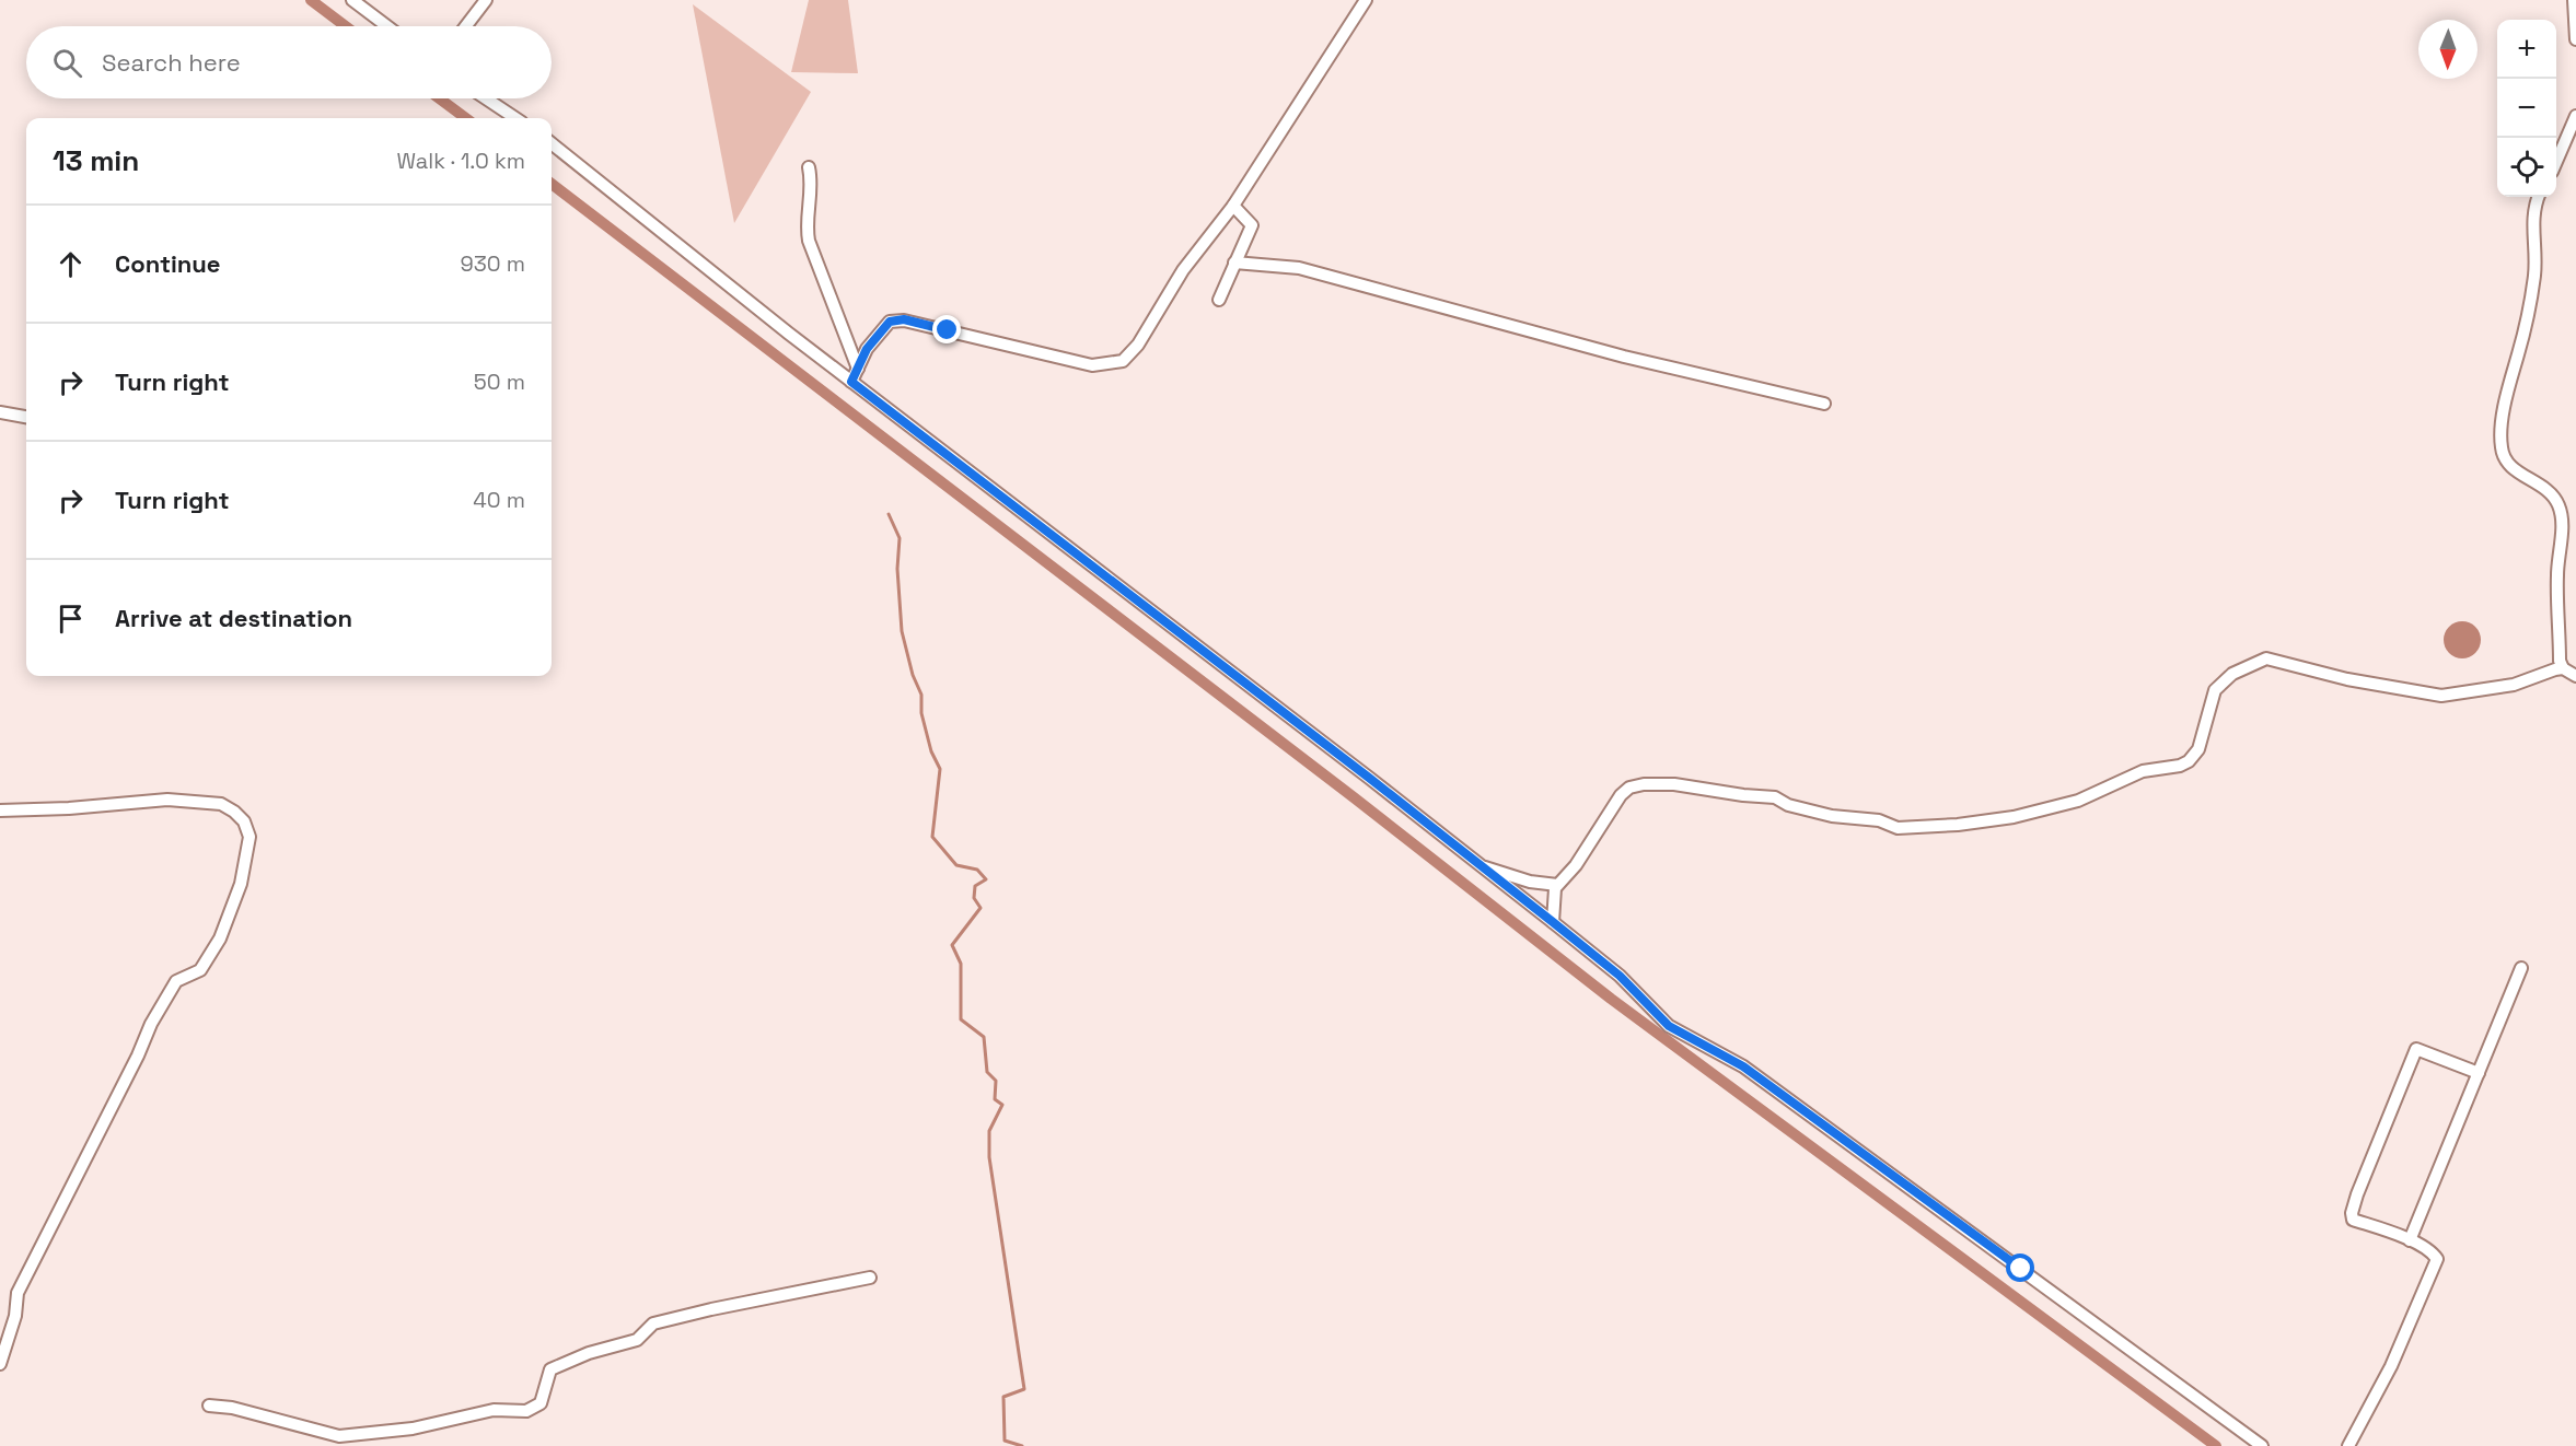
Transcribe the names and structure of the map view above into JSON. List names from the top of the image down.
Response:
{
  "north": "bottom",
  "page": {
    "map_buttons": ["+", "−"],
    "search": "Search here",
    "heading": ["13 min", "Walk · 1.0 km"],
    "list": [
      ["Continue", "930 m"],
      ["Turn right", "50 m"],
      ["Turn right", "40 m"],
      "Arrive at destination"
    ]
  }
}
